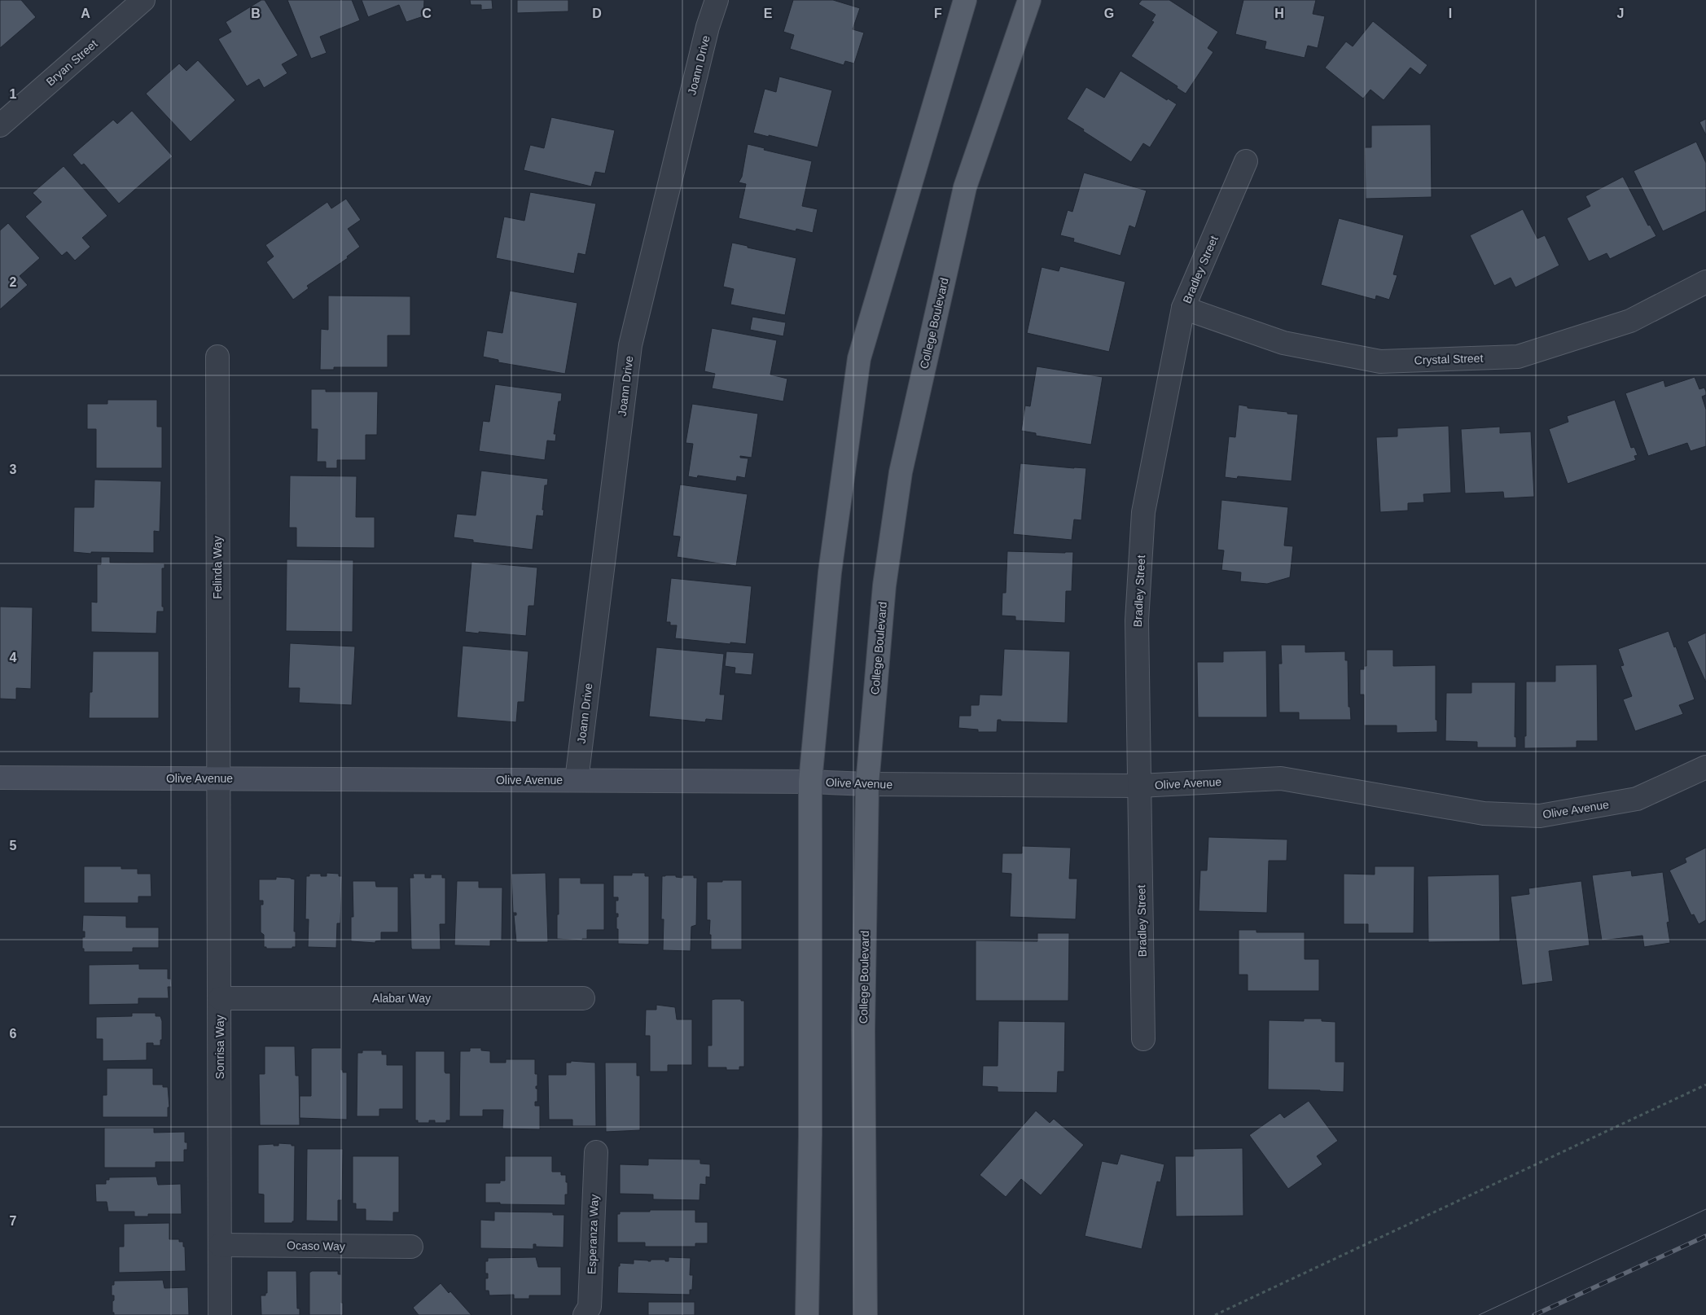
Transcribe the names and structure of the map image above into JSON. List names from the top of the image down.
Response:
{
  "streets": {
    "main road": ["College Boulevard", "Olive Avenue"],
    "street": [
      "Bryan Street",
      "Joann Drive",
      "Bradley Street",
      "Crystal Street",
      "Felinda Way",
      "Alabar Way",
      "Sonrisa Way",
      "Esperanza Way",
      "Ocaso Way"
    ]
  },
  "crossings": [
    ["Joann Drive", "Olive Avenue"],
    ["Bradley Street", "Crystal Street"],
    ["Bradley Street", "Olive Avenue"],
    ["College Boulevard", "Olive Avenue"],
    ["Felinda Way", "Olive Avenue"],
    ["Felinda Way", "Sonrisa Way"],
    ["Olive Avenue", "Sonrisa Way"],
    ["Alabar Way", "Sonrisa Way"],
    ["Sonrisa Way", "Ocaso Way"]
  ],
  "grid": {
    "columns": [
      "A",
      "B",
      "C",
      "D",
      "E",
      "F",
      "G",
      "H",
      "I",
      "J"
    ],
    "rows": [
      "1",
      "2",
      "3",
      "4",
      "5",
      "6",
      "7"
    ]
  }
}
